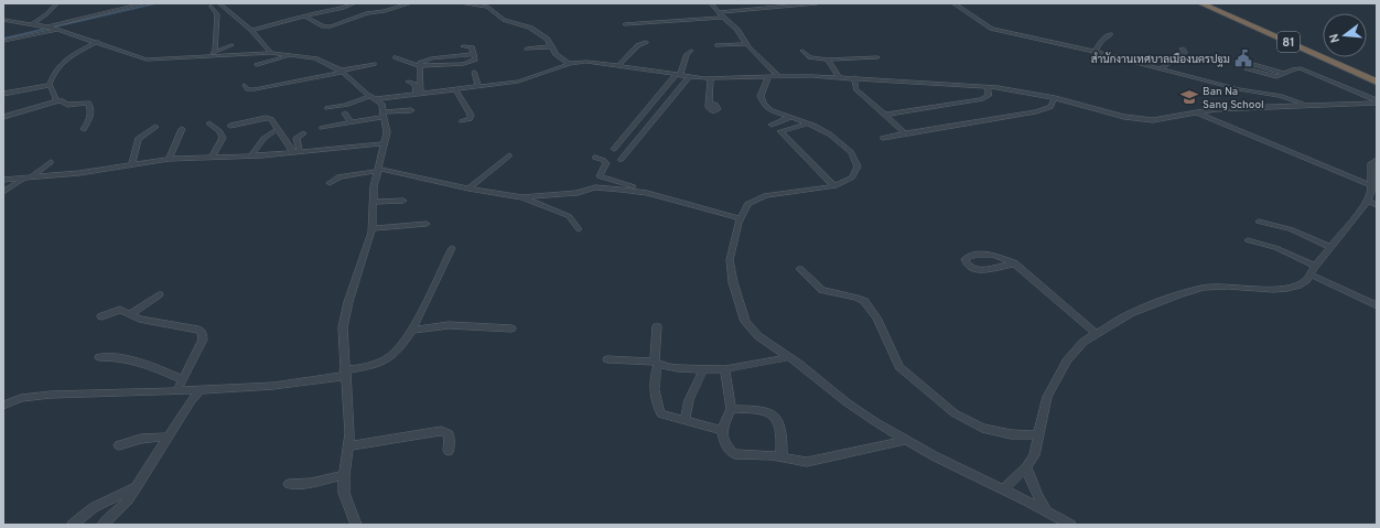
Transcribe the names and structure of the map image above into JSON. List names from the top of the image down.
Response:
{
  "streets": {
    "highway": ["81"]
  },
  "places": {
    "public building": ["สำนักงานเทศบาลเมืองนครปฐม"],
    "school or university": ["Ban Na Sang School"]
  },
  "north": "left"
}
